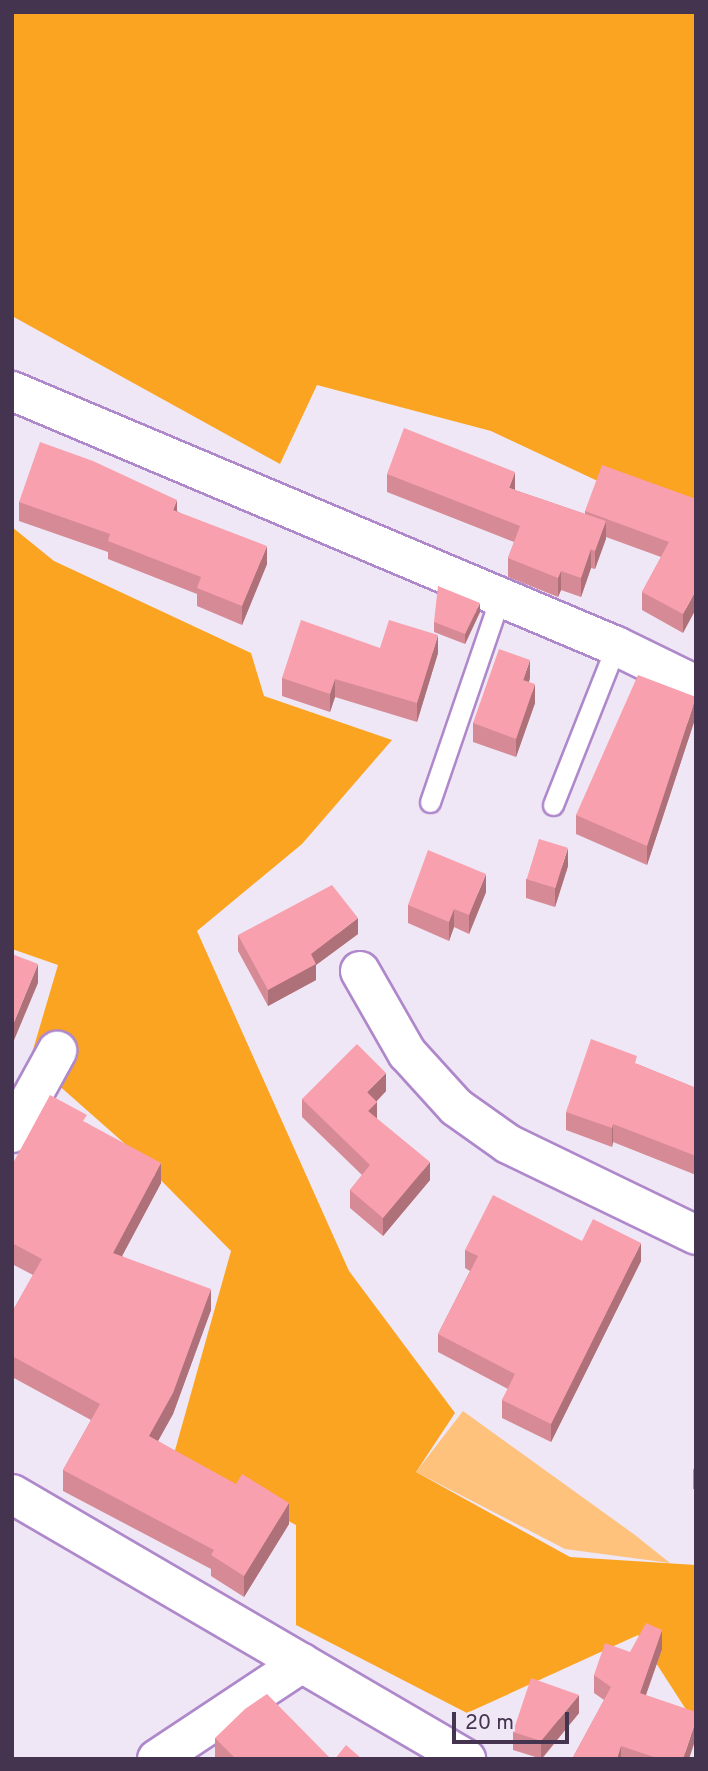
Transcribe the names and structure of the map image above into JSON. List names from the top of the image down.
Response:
{
  "scale_bar": "20 m"
}
